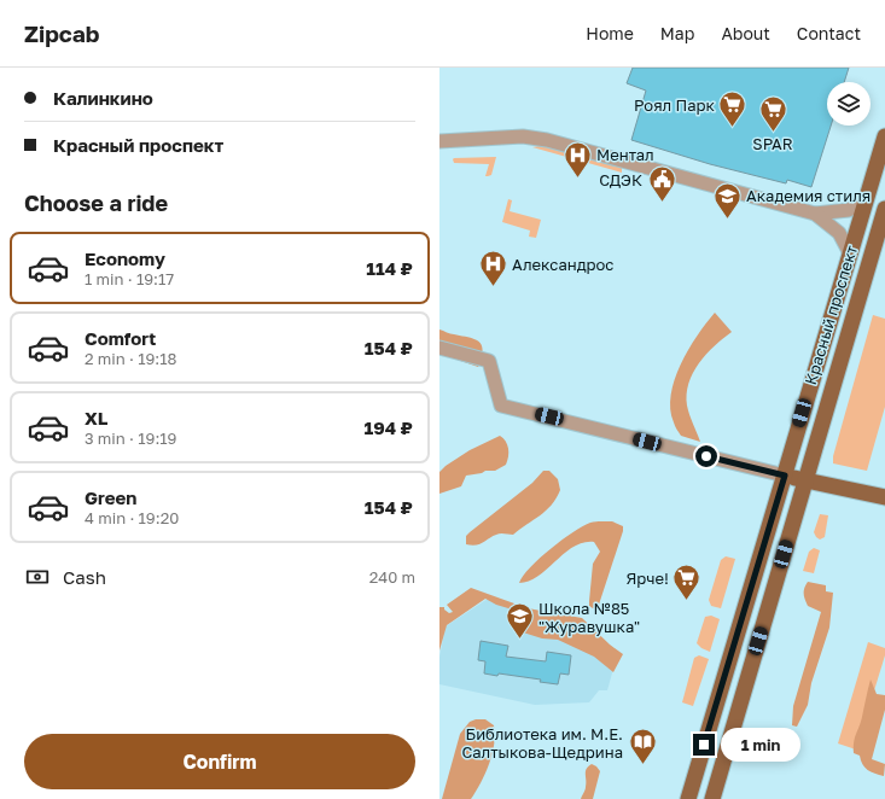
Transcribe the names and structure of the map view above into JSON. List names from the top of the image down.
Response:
{
  "streets": {
    "main road": ["Красный проспект"]
  },
  "places": {
    "supermarket": ["Роял Парк", "SPAR", "Ярче!"],
    "hospital": ["Ментал", "Александрос"],
    "public building": ["СДЭК"],
    "school or university": ["Академия стиля", "Школа №85 \"Журавушка\""],
    "library": ["Библиотека им. М.Е. Салтыкова-Щедрина"]
  },
  "page": {
    "header": "Zipcab",
    "nav": [
      "Home",
      "Map",
      "About",
      "Contact"
    ],
    "banner": ["Калинкино", "Красный проспект"],
    "heading": "Choose a ride",
    "list": [
      {
        "name": "Economy",
        "note": "1 min · 19:17",
        "value": "114 ₽"
      },
      {
        "name": "Comfort",
        "note": "2 min · 19:18",
        "value": "154 ₽"
      },
      {
        "name": "XL",
        "note": "3 min · 19:19",
        "value": "194 ₽"
      },
      {
        "name": "Green",
        "note": "4 min · 19:20",
        "value": "154 ₽"
      }
    ],
    "pay": ["Cash", "240 m"],
    "buttons": "Confirm",
    "bubble": "1 min"
  }
}
